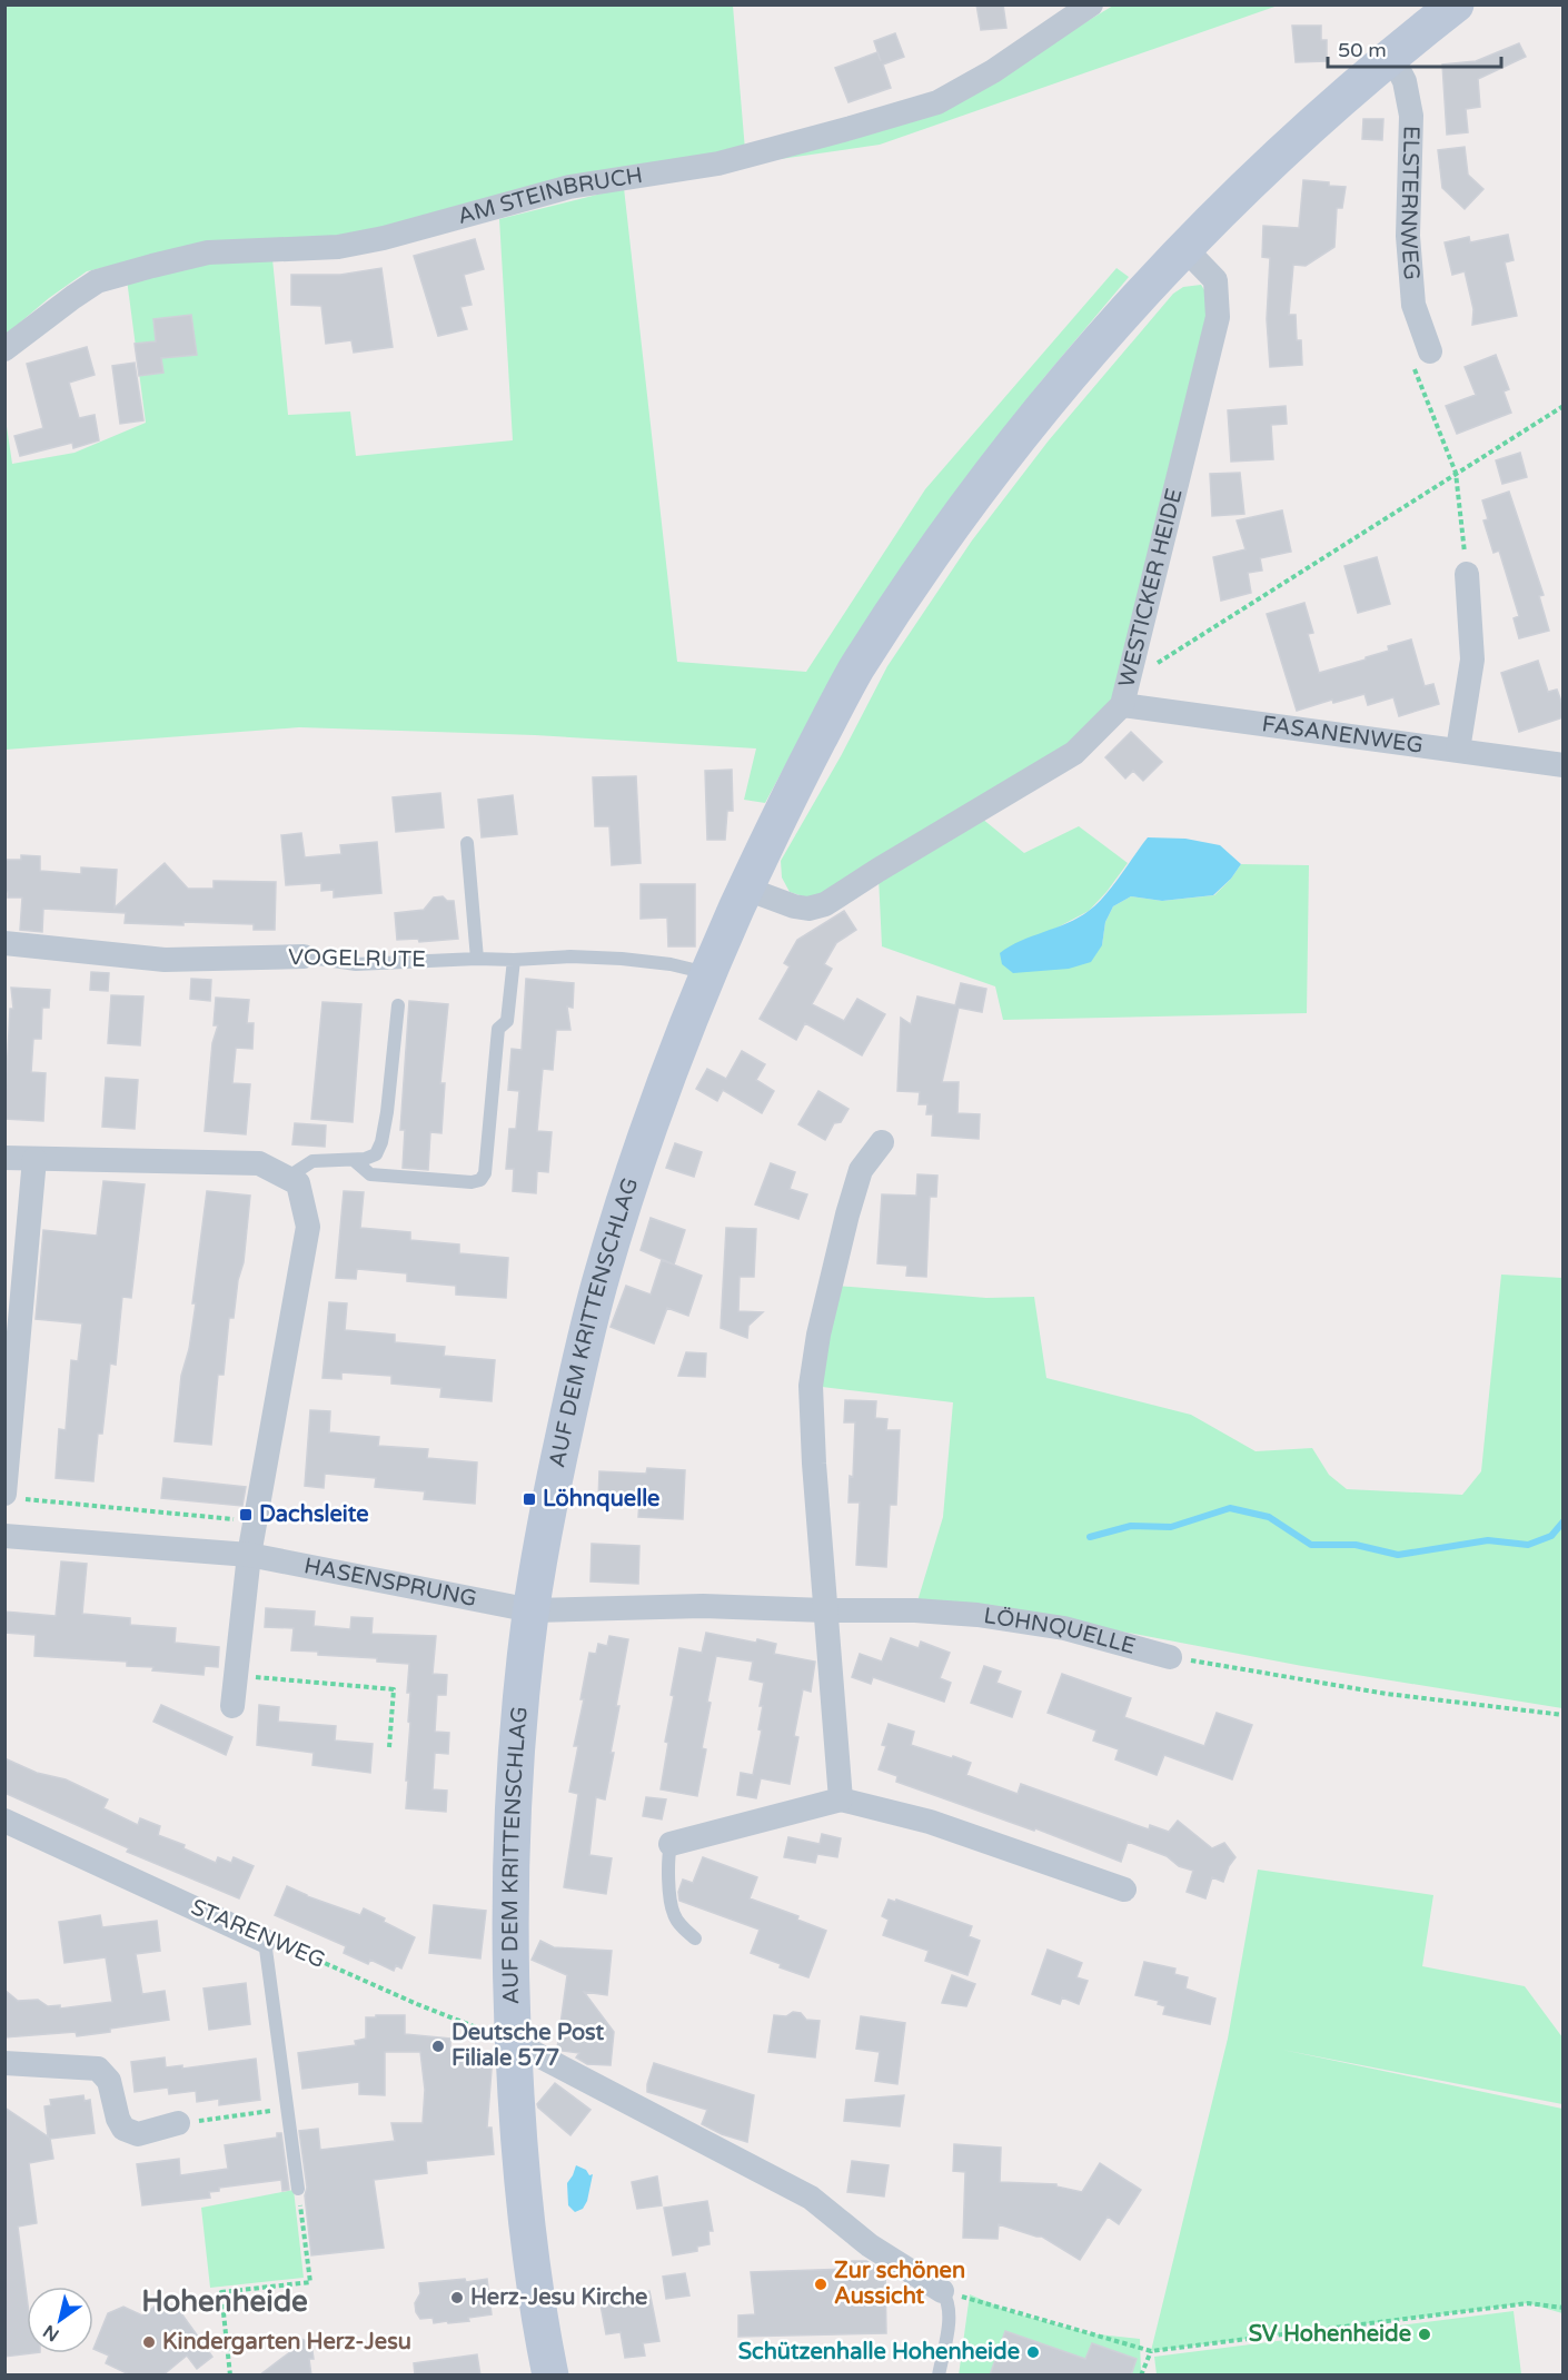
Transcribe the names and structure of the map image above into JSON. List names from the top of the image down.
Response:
{
  "streets": {
    "street": [
      "AM STEINBRUCH",
      "ELSTERNWEG",
      "WESTICKER HEIDE",
      "FASANENWEG",
      "VOGELRUTE",
      "AUF DEM KRITTENSCHLAG",
      "HASENSPRUNG",
      "LÖHNQUELLE",
      "STARENWEG"
    ]
  },
  "crossings": [
    ["WESTICKER HEIDE", "FASANENWEG"],
    ["VOGELRUTE", "AUF DEM KRITTENSCHLAG"],
    ["AUF DEM KRITTENSCHLAG", "HASENSPRUNG"],
    ["AUF DEM KRITTENSCHLAG", "LÖHNQUELLE"],
    ["AUF DEM KRITTENSCHLAG", "STARENWEG"],
    ["HASENSPRUNG", "LÖHNQUELLE"]
  ],
  "districts": ["Hohenheide"],
  "places": {
    "transit": ["Löhnquelle", "Dachsleite"],
    "other": [
      "Deutsche Post Filiale 577",
      "Zur schönen Aussicht",
      "Herz-Jesu Kirche",
      "SV Hohenheide",
      "Kindergarten Herz-Jesu",
      "Schützenhalle Hohenheide"
    ]
  },
  "scale_bar": "50 m",
  "north": "bottom left"
}
